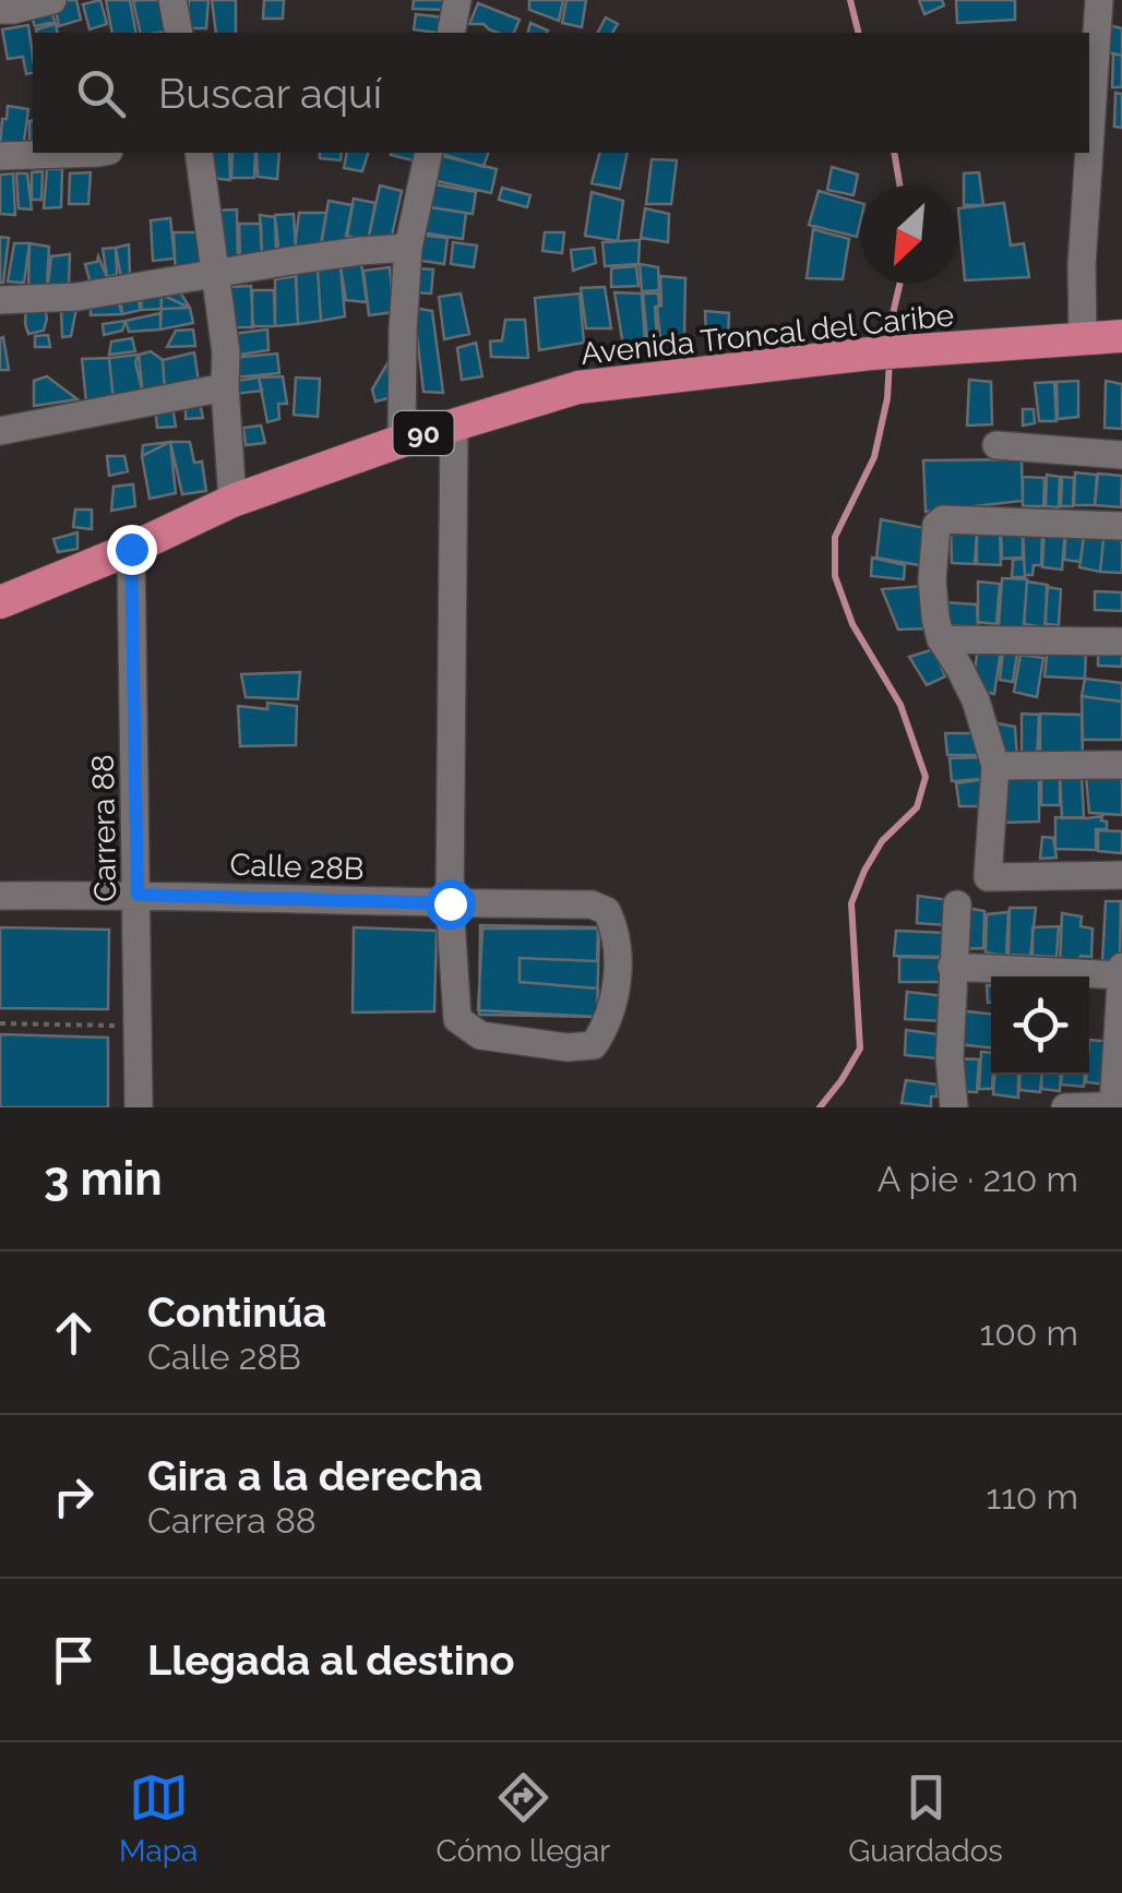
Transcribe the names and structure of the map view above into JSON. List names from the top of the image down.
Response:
{
  "streets": {
    "highway": ["Avenida Troncal del Caribe", "90"],
    "street": ["Carrera 88", "Calle 28B"]
  },
  "crossings": [
    ["Avenida Troncal del Caribe", "Carrera 88"],
    ["Carrera 88", "Calle 28B"]
  ],
  "north": "bottom left",
  "page": {
    "search": "Buscar aquí",
    "heading": ["3 min", "A pie · 210 m"],
    "list": [
      ["Continúa", "Calle 28B", "100 m"],
      ["Gira a la derecha", "Carrera 88", "110 m"],
      "Llegada al destino"
    ],
    "nav": ["Mapa", "Cómo llegar", "Guardados"]
  }
}
